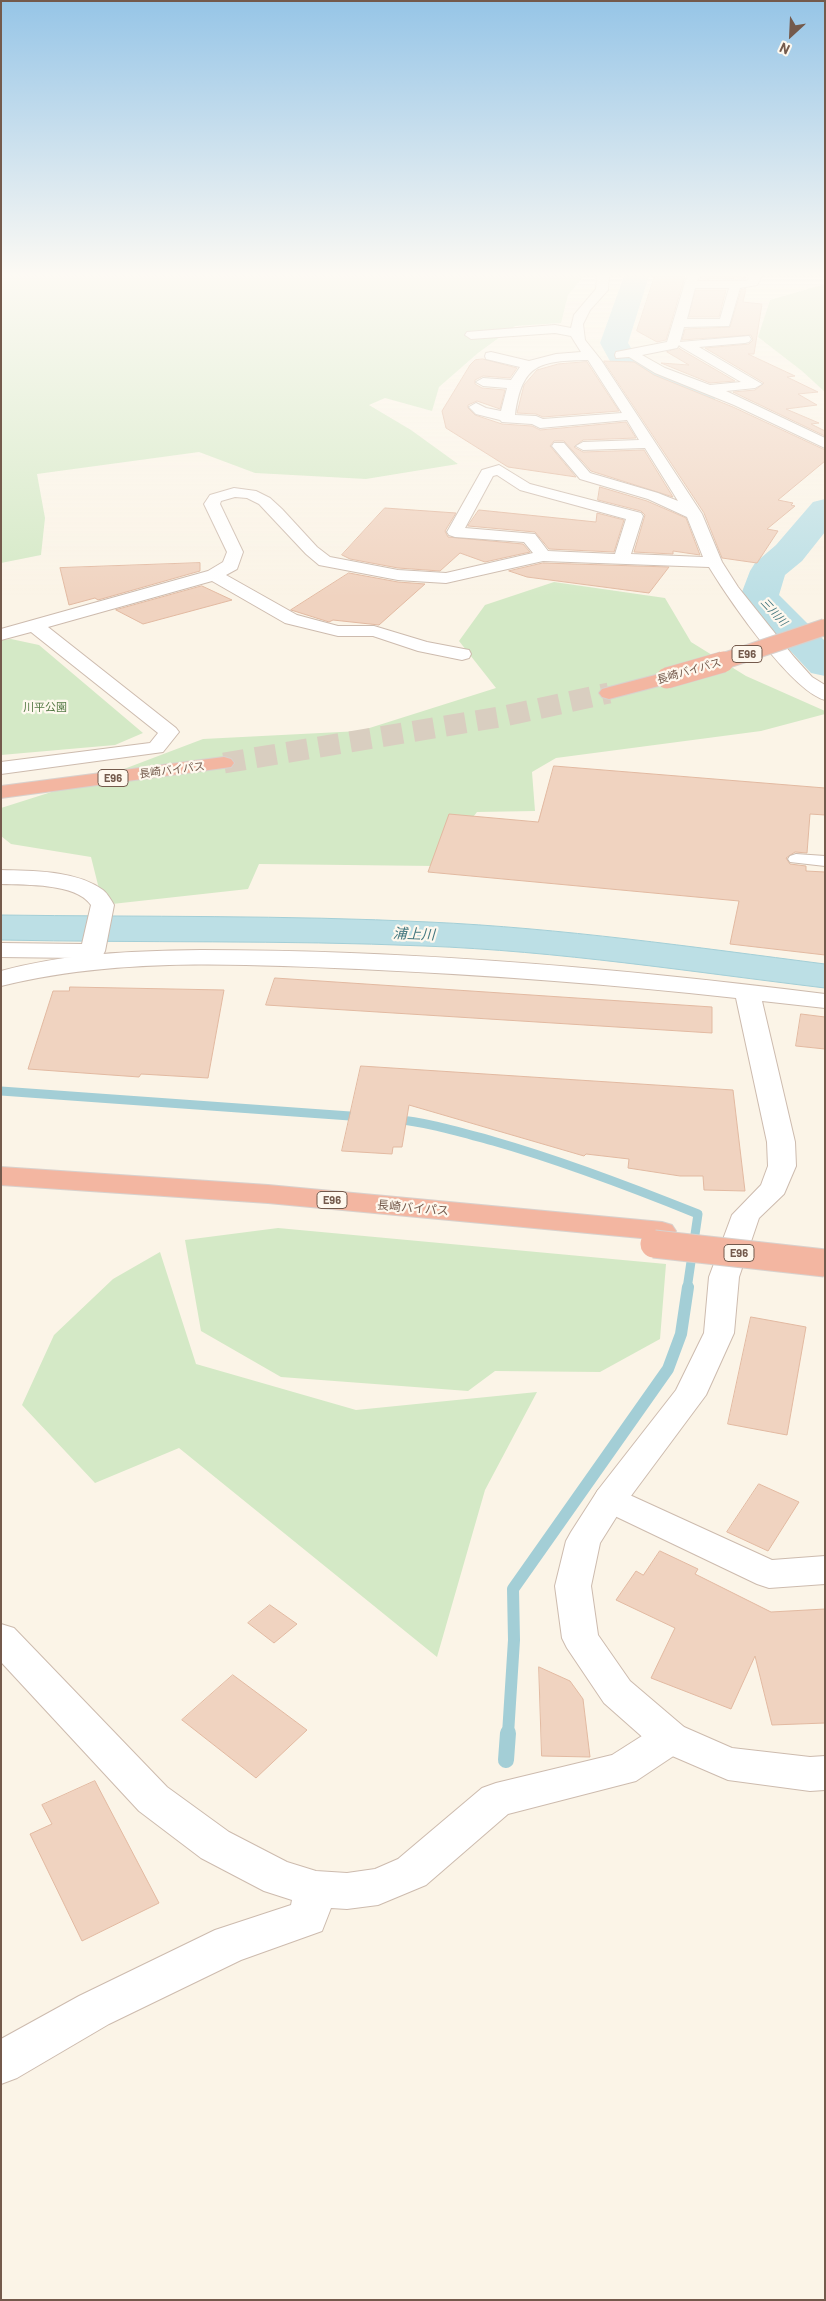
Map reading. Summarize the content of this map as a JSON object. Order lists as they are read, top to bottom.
{
  "streets": {
    "highway": ["E96", "長崎バイパス"]
  },
  "water": ["三川川", "浦上川"],
  "parks": ["川平公園"],
  "north": "bottom left"
}
